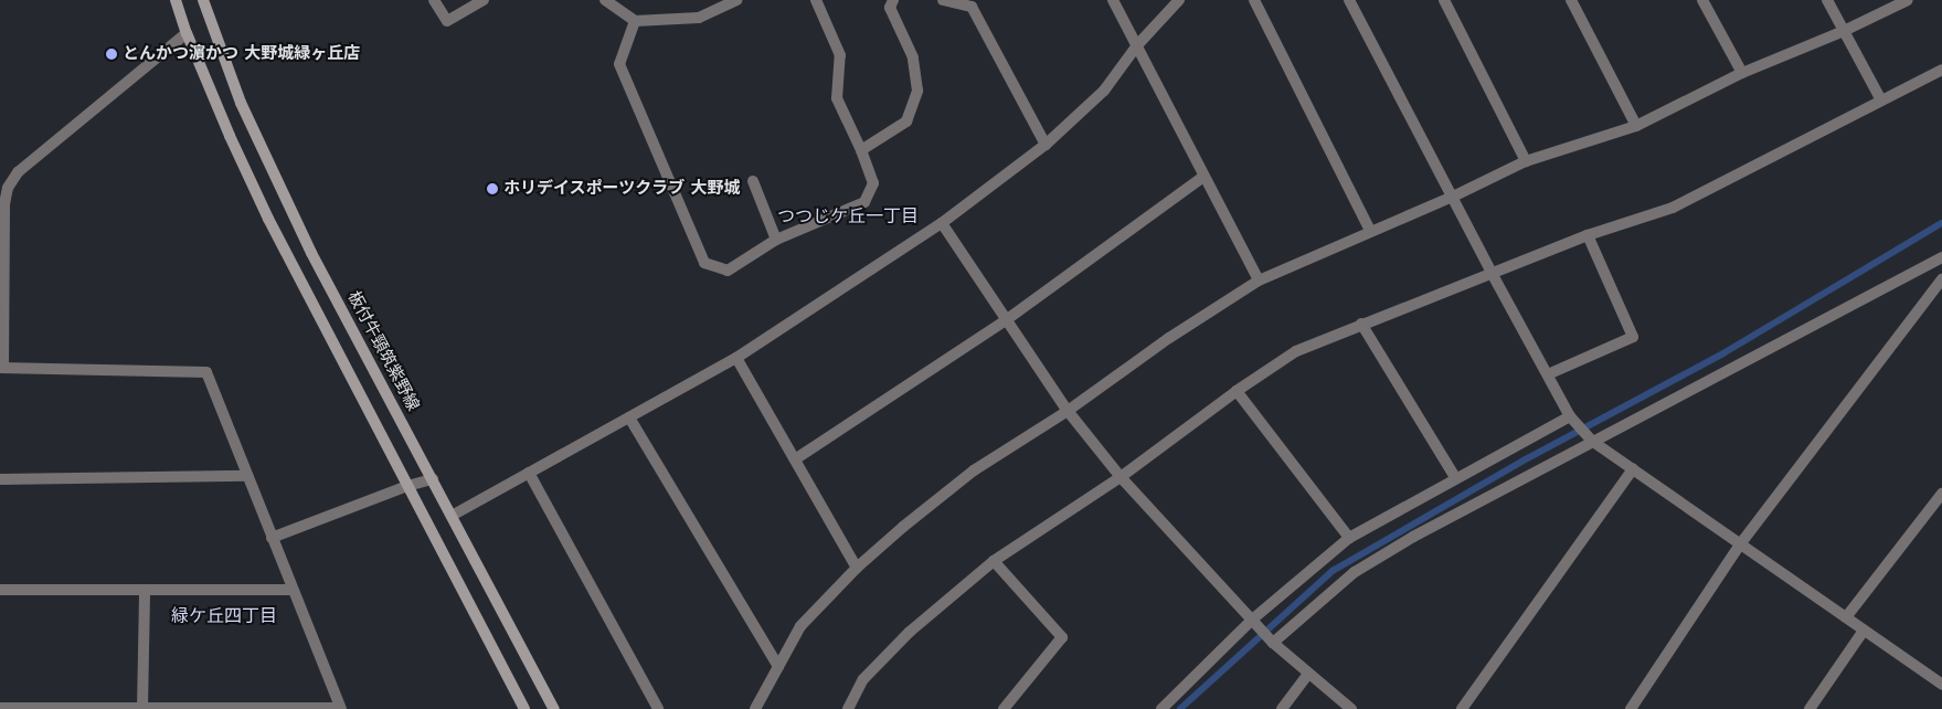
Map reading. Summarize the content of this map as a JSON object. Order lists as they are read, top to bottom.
{
  "streets": {
    "main road": ["板付牛頸筑紫野線"]
  },
  "districts": ["つつじケ丘一丁目", "緑ケ丘四丁目"],
  "places": ["とんかつ濵かつ 大野城緑ヶ丘店", "ホリデイスポーツクラブ 大野城"]
}
